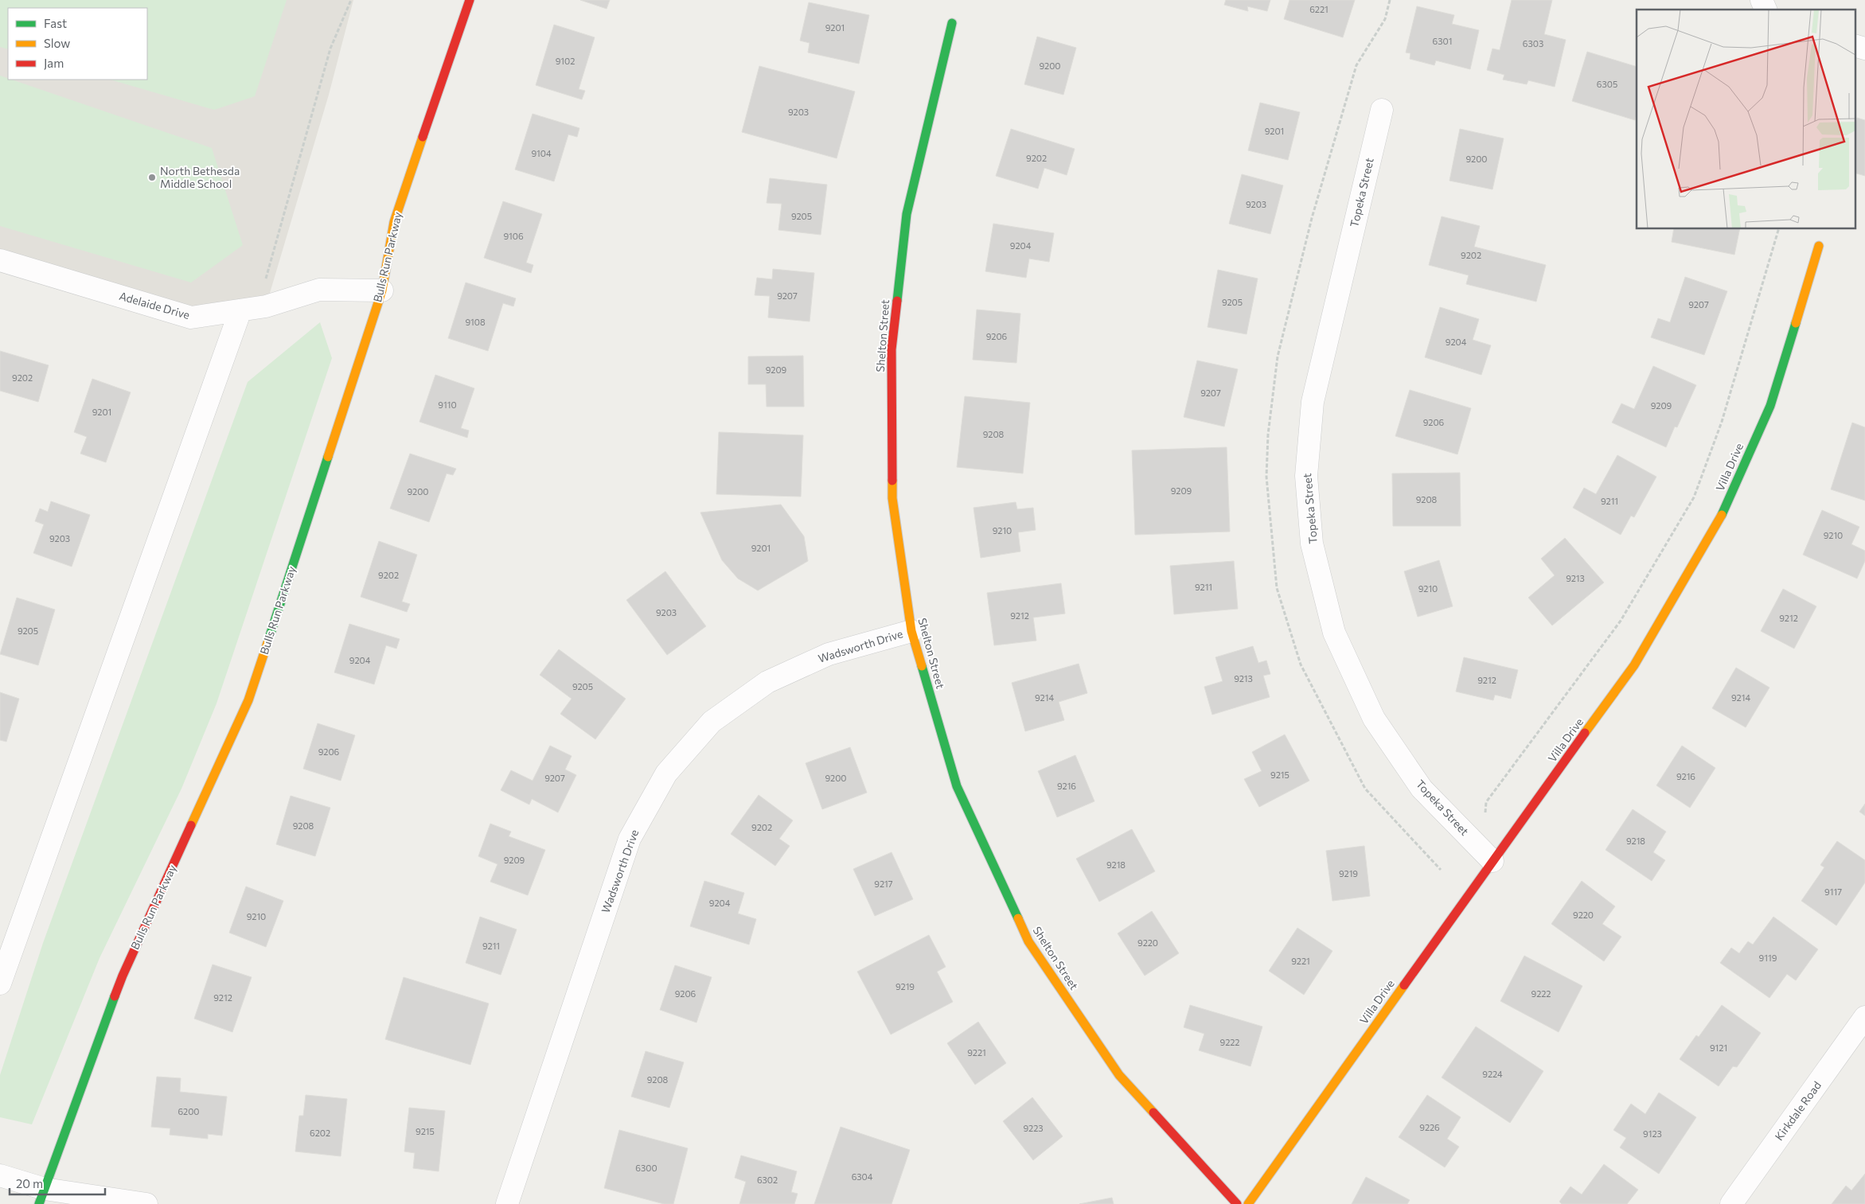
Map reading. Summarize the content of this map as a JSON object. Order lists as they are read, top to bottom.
{
  "streets": {
    "street": [
      "Topeka Street",
      "Bulls Run Parkway",
      "Adelaide Drive",
      "Shelton Street",
      "Villa Drive",
      "Wadsworth Drive",
      "Kirkdale Road"
    ]
  },
  "crossings": [
    ["Topeka Street", "Villa Drive"],
    ["Bulls Run Parkway", "Adelaide Drive"],
    ["Shelton Street", "Wadsworth Drive"]
  ],
  "places": ["North Bethesda Middle School"],
  "house_numbers": [
    "6221",
    "9201",
    "6301",
    "6303",
    "9102",
    "9200",
    "6305",
    "9203",
    "9201",
    "9104",
    "9202",
    "9200",
    "9203",
    "9205",
    "9106",
    "9204",
    "9202",
    "9207",
    "9205",
    "9207",
    "9108",
    "9206",
    "9204",
    "9209",
    "9202",
    "9207",
    "9110",
    "9209",
    "9201",
    "9206",
    "9208",
    "9209",
    "9200",
    "9208",
    "9211",
    "9210",
    "9210",
    "9203",
    "9201",
    "9202",
    "9213",
    "9211",
    "9210",
    "9203",
    "9212",
    "9212",
    "9205",
    "9204",
    "9213",
    "9212",
    "9205",
    "9214",
    "9214",
    "9206",
    "9215",
    "9216",
    "9207",
    "9200",
    "9216",
    "9208",
    "9202",
    "9218",
    "9209",
    "9218",
    "9219",
    "9217",
    "9117",
    "9204",
    "9220",
    "9210",
    "9220",
    "9211",
    "9119",
    "9221",
    "9219",
    "9206",
    "9222",
    "9212",
    "9222",
    "9121",
    "9221",
    "9224",
    "9208",
    "6200",
    "9226",
    "9223",
    "9215",
    "6202",
    "9123",
    "6300",
    "6304",
    "6302"
  ],
  "legend": ["Fast", "Slow", "Jam"],
  "scale_bar": "20 m"
}
